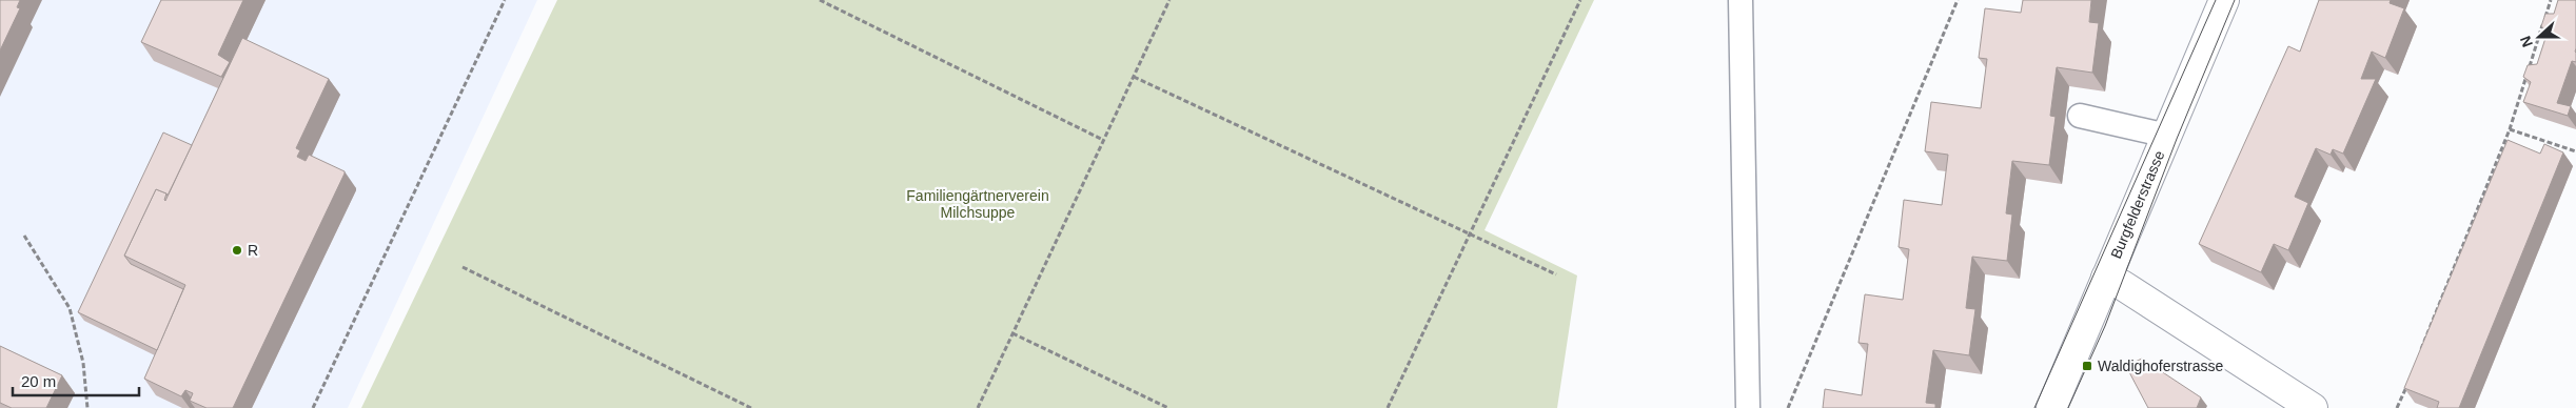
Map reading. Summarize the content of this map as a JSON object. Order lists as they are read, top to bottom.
{
  "streets": {
    "main road": ["Burgfelderstrasse"]
  },
  "parks": ["Familiengärtnerverein Milchsuppe"],
  "places": {
    "other": ["R"],
    "transit": ["Waldighoferstrasse"]
  },
  "scale_bar": "20 m",
  "north": "left"
}
